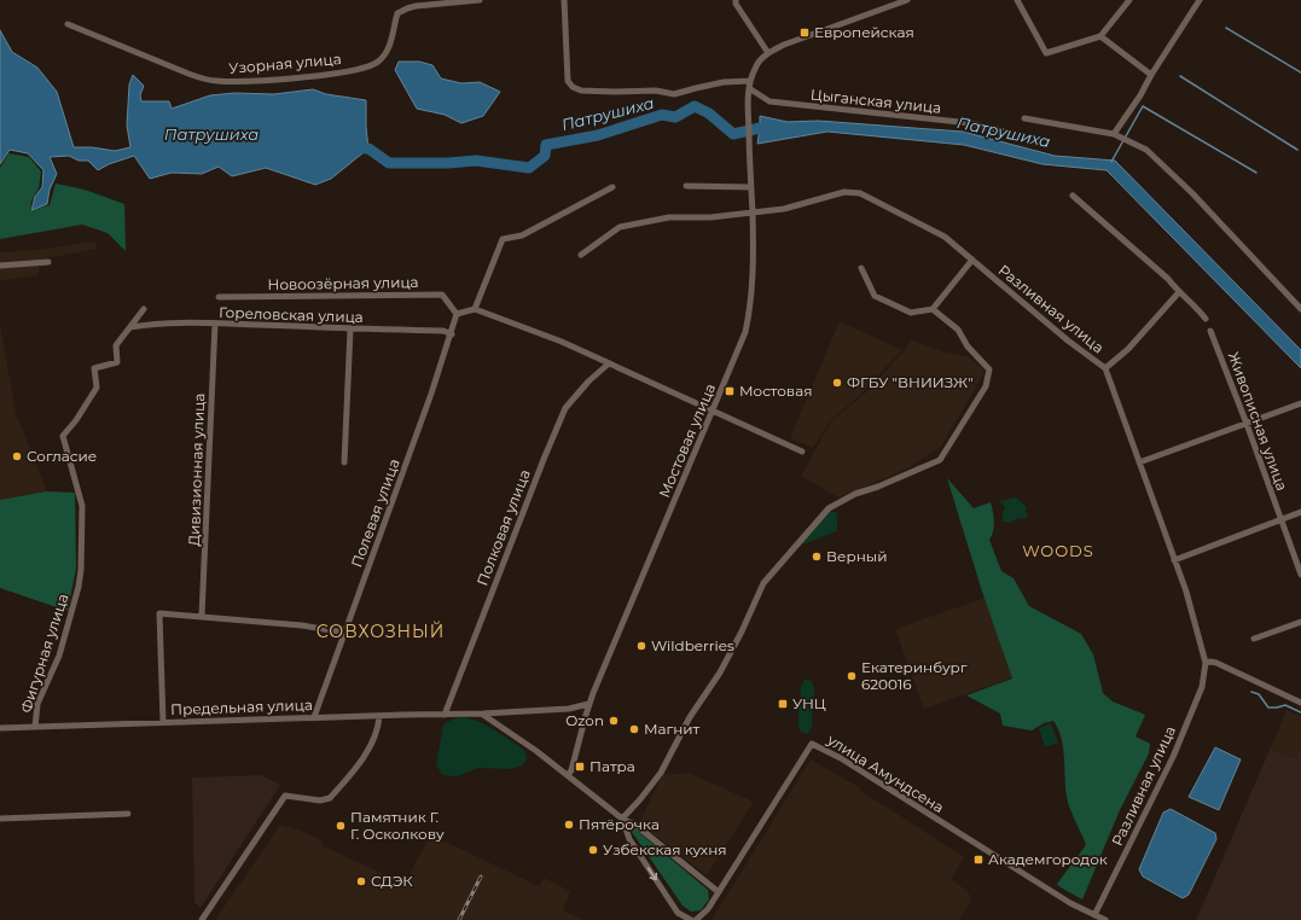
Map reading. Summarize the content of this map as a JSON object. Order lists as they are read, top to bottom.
{
  "streets": {
    "street": [
      "Узорная улица",
      "Цыганская улица",
      "Новоозёрная улица",
      "Разливная улица",
      "Гореловская улица",
      "Живописная улица",
      "Мостовая улица",
      "Дивизионная улица",
      "Полевая улица",
      "Полковая улица",
      "Фигурная улица",
      "Предельная улица",
      "улица Амундсена"
    ]
  },
  "crossings": [
    ["Цыганская улица", "Мостовая улица"],
    ["Новоозёрная улица", "Полевая улица"],
    ["Разливная улица", "Мостовая улица"],
    ["Разливная улица", "улица Амундсена"],
    ["Гореловская улица", "Дивизионная улица"],
    ["Гореловская улица", "Полевая улица"],
    ["Гореловская улица", "Фигурная улица"],
    ["Мостовая улица", "Предельная улица"],
    ["Полевая улица", "Предельная улица"],
    ["Полковая улица", "Предельная улица"],
    ["Фигурная улица", "Предельная улица"]
  ],
  "districts": ["WOODS", "СОВХОЗНЫЙ"],
  "water": ["Патрушиха"],
  "places": {
    "transit": [
      "Европейская",
      "Мостовая",
      "УНЦ",
      "Патра",
      "Академгородок"
    ],
    "other": [
      "ФГБУ \"ВНИИЗЖ\"",
      "Согласие",
      "Верный",
      "Wildberries",
      "Екатеринбург 620016",
      "Ozon",
      "Магнит",
      "Пятёрочка",
      "Памятник Г. Г. Осколкову",
      "Узбекская кухня",
      "СДЭК"
    ]
  }
}
